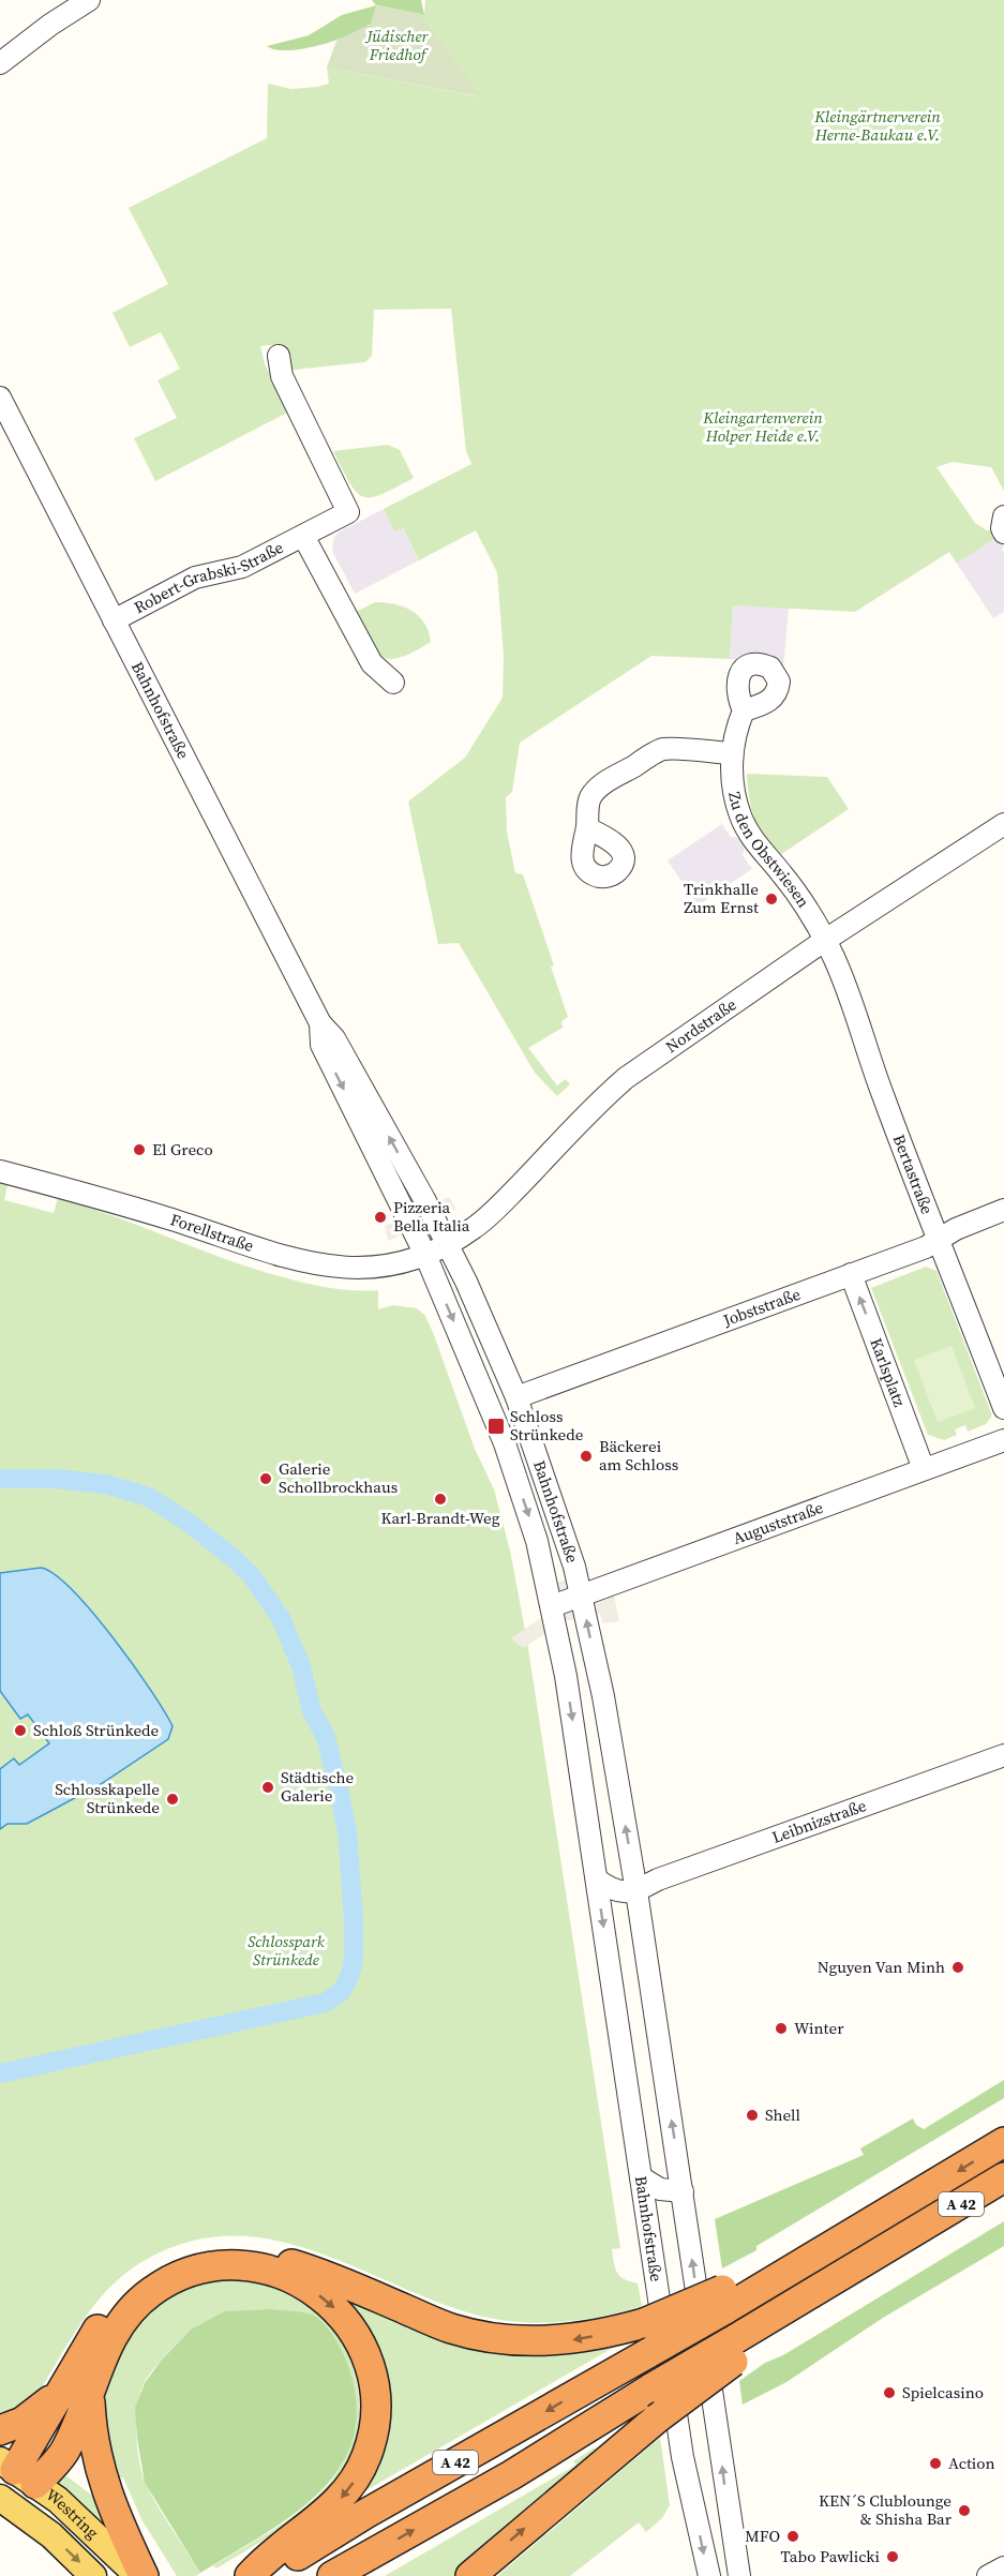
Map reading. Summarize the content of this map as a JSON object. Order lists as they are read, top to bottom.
{
  "streets": {
    "highway": ["A 42"],
    "main road": ["Westring"],
    "street": [
      "Robert-Grabski-Straße",
      "Bahnhofstraße",
      "Zu den Obstwiesen",
      "Nordstraße",
      "Bertastraße",
      "Forellstraße",
      "Jobststraße",
      "Karlsplatz",
      "Auguststraße",
      "Leibnizstraße"
    ]
  },
  "crossings": [
    ["Robert-Grabski-Straße", "Bahnhofstraße"],
    ["Bahnhofstraße", "Nordstraße"],
    ["Bahnhofstraße", "Forellstraße"],
    ["Bahnhofstraße", "Jobststraße"],
    ["Bahnhofstraße", "Auguststraße"],
    ["Bahnhofstraße", "Leibnizstraße"],
    ["Zu den Obstwiesen", "Nordstraße"],
    ["Zu den Obstwiesen", "Bertastraße"],
    ["Nordstraße", "Bertastraße"],
    ["Nordstraße", "Forellstraße"],
    ["Bertastraße", "Jobststraße"],
    ["Jobststraße", "Karlsplatz"],
    ["Karlsplatz", "Auguststraße"]
  ],
  "one_way": ["Karlsplatz"],
  "parks": [
    "Jüdischer Friedhof",
    "Kleingärtnerverein Herne-Baukau e.V.",
    "Kleingartenverein Holper Heide e.V.",
    "Schlosspark Strünkede"
  ],
  "places": {
    "other": [
      "Trinkhalle Zum Ernst",
      "El Greco",
      "Pizzeria Bella Italia",
      "Bäckerei am Schloss",
      "Galerie Schollbrockhaus",
      "Karl-Brandt-Weg",
      "Schloß Strünkede",
      "Städtische Galerie",
      "Schlosskapelle Strünkede",
      "Nguyen Van Minh",
      "Winter",
      "Shell",
      "Spielcasino",
      "Action",
      "KEN´S Clublounge & Shisha Bar",
      "MFO",
      "Tabo Pawlicki"
    ],
    "transit": ["Schloss Strünkede"]
  }
}
